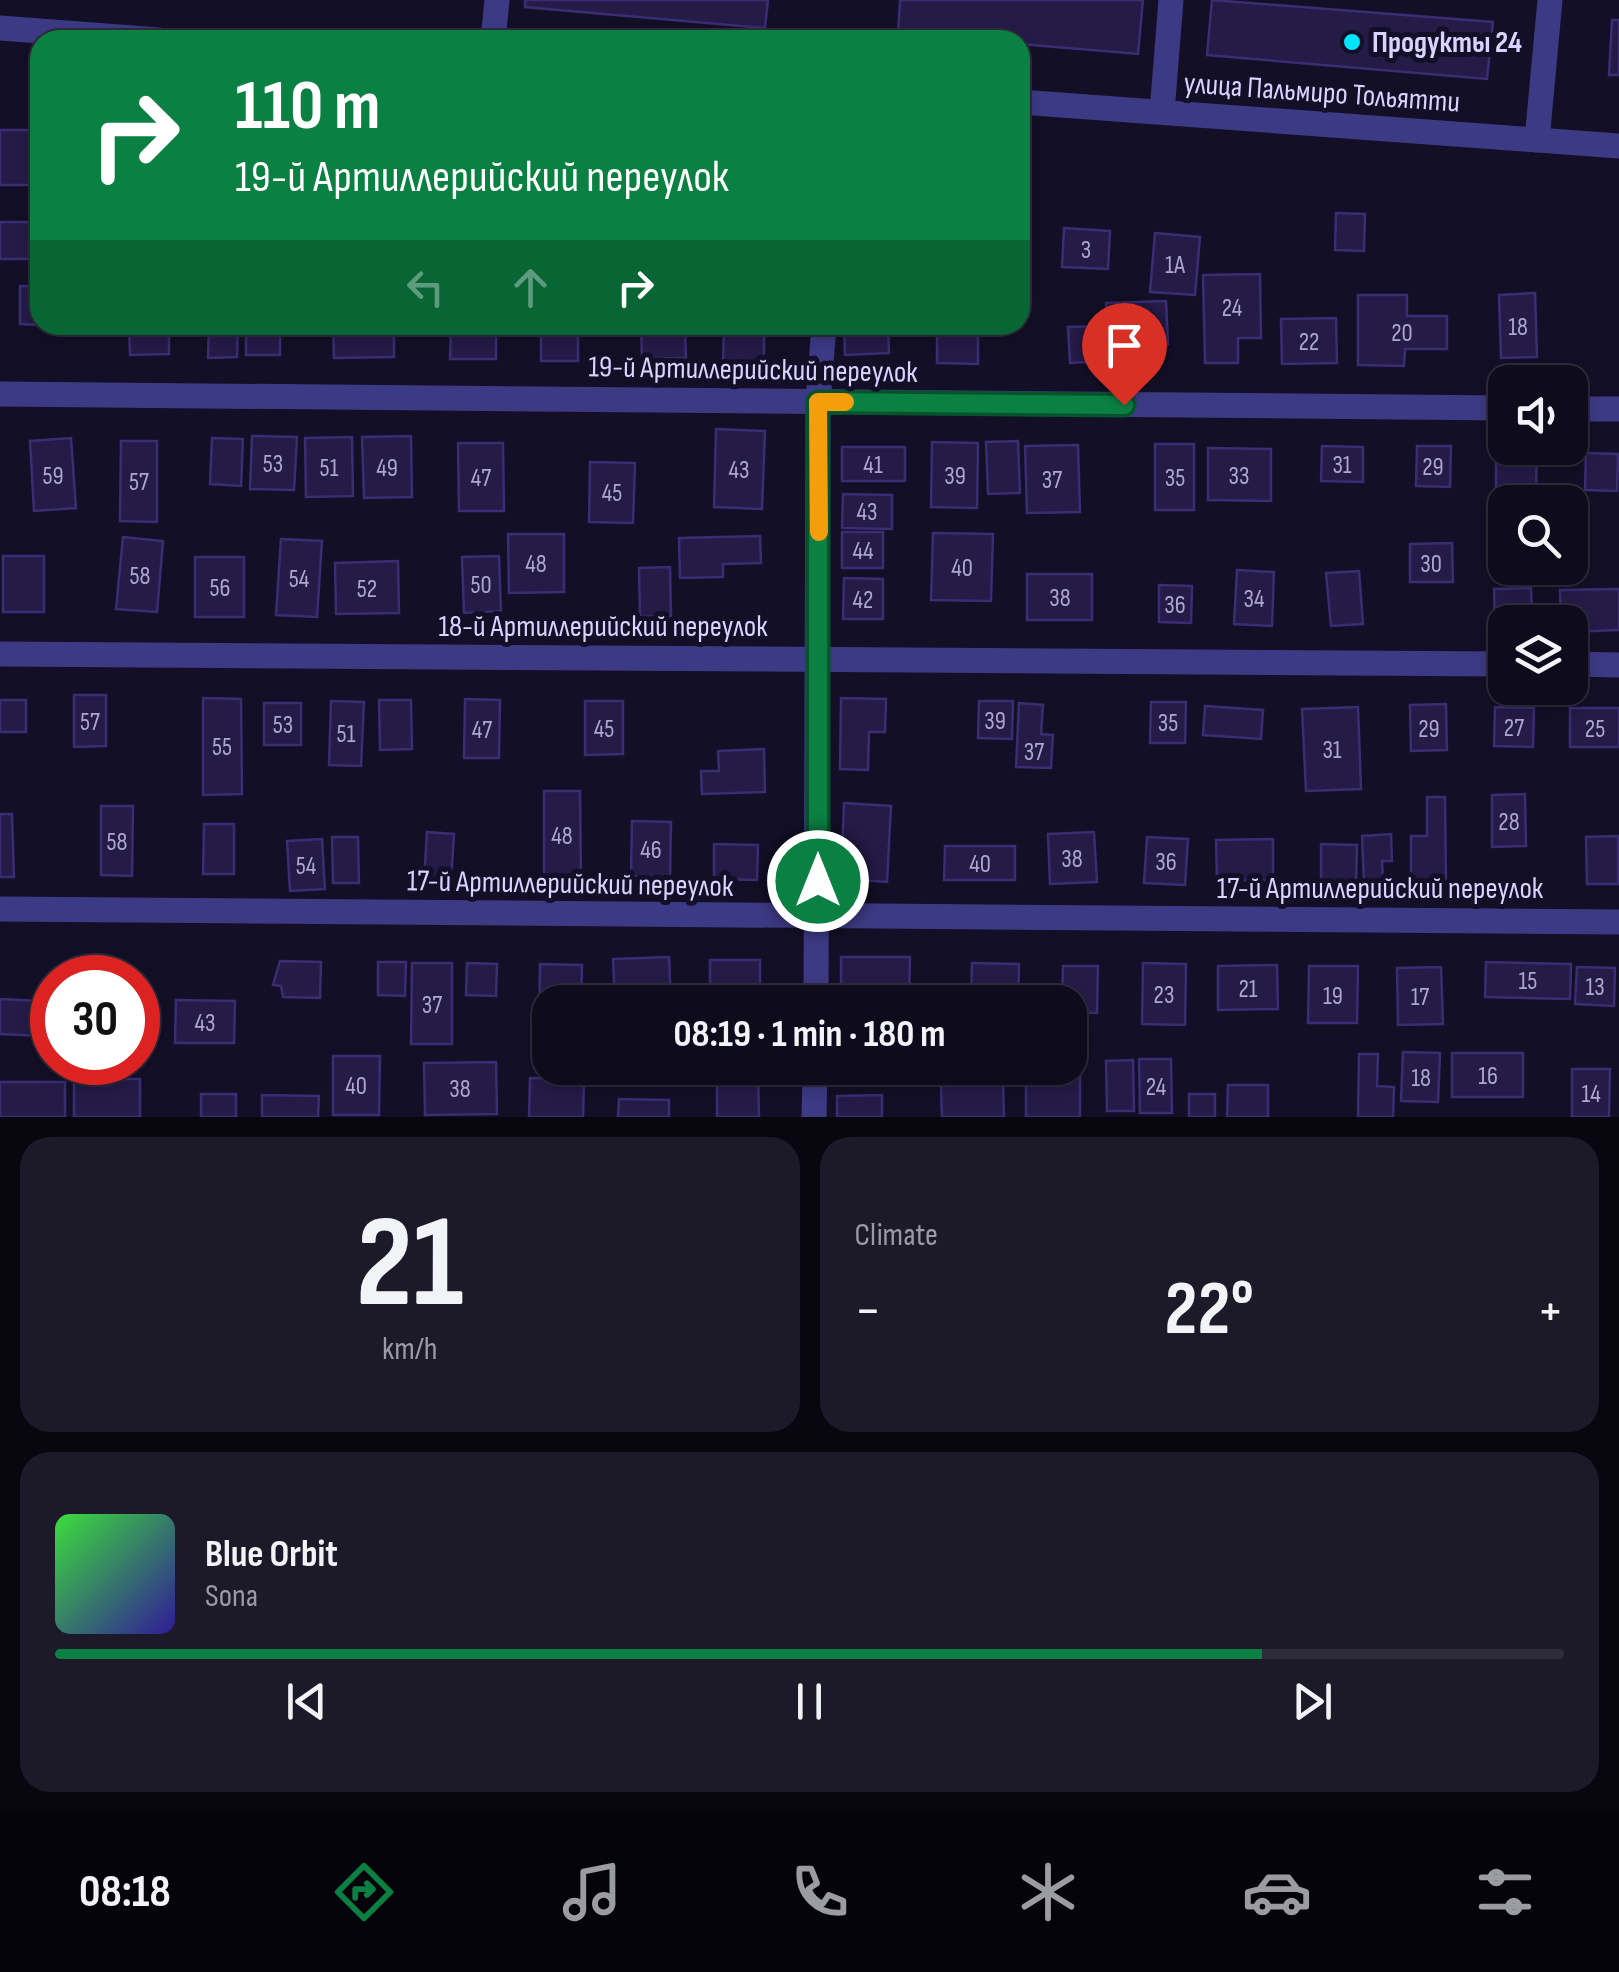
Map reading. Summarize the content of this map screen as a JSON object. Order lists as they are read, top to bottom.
{
  "streets": {
    "street": [
      "улица Пальмиро Тольятти",
      "19-й Артиллерийский переулок",
      "18-й Артиллерийский переулок",
      "17-й Артиллерийский переулок"
    ]
  },
  "places": ["Продукты 24"],
  "house_numbers": [
    "3",
    "1А",
    "24",
    "18",
    "20",
    "22",
    "53",
    "41",
    "31",
    "29",
    "51",
    "49",
    "43",
    "59",
    "39",
    "33",
    "47",
    "35",
    "37",
    "57",
    "45",
    "43",
    "44",
    "48",
    "30",
    "40",
    "58",
    "54",
    "50",
    "56",
    "52",
    "38",
    "34",
    "42",
    "36",
    "39",
    "57",
    "35",
    "53",
    "27",
    "45",
    "29",
    "25",
    "47",
    "51",
    "55",
    "31",
    "37",
    "28",
    "48",
    "58",
    "46",
    "38",
    "36",
    "40",
    "54",
    "15",
    "13",
    "21",
    "23",
    "19",
    "17",
    "37",
    "43",
    "16",
    "18",
    "40",
    "24",
    "38",
    "14"
  ],
  "page": {
    "turn": ["110 m", "19-й Артиллерийский переулок"],
    "limit": "30",
    "trip": "08:19 · 1 min · 180 m",
    "tile": [
      ["21", "km/h"],
      "Climate"
    ],
    "heat": ["−", "22°", "+"],
    "song": ["Blue Orbit", "Sona"],
    "tabs": "08:18"
  }
}
